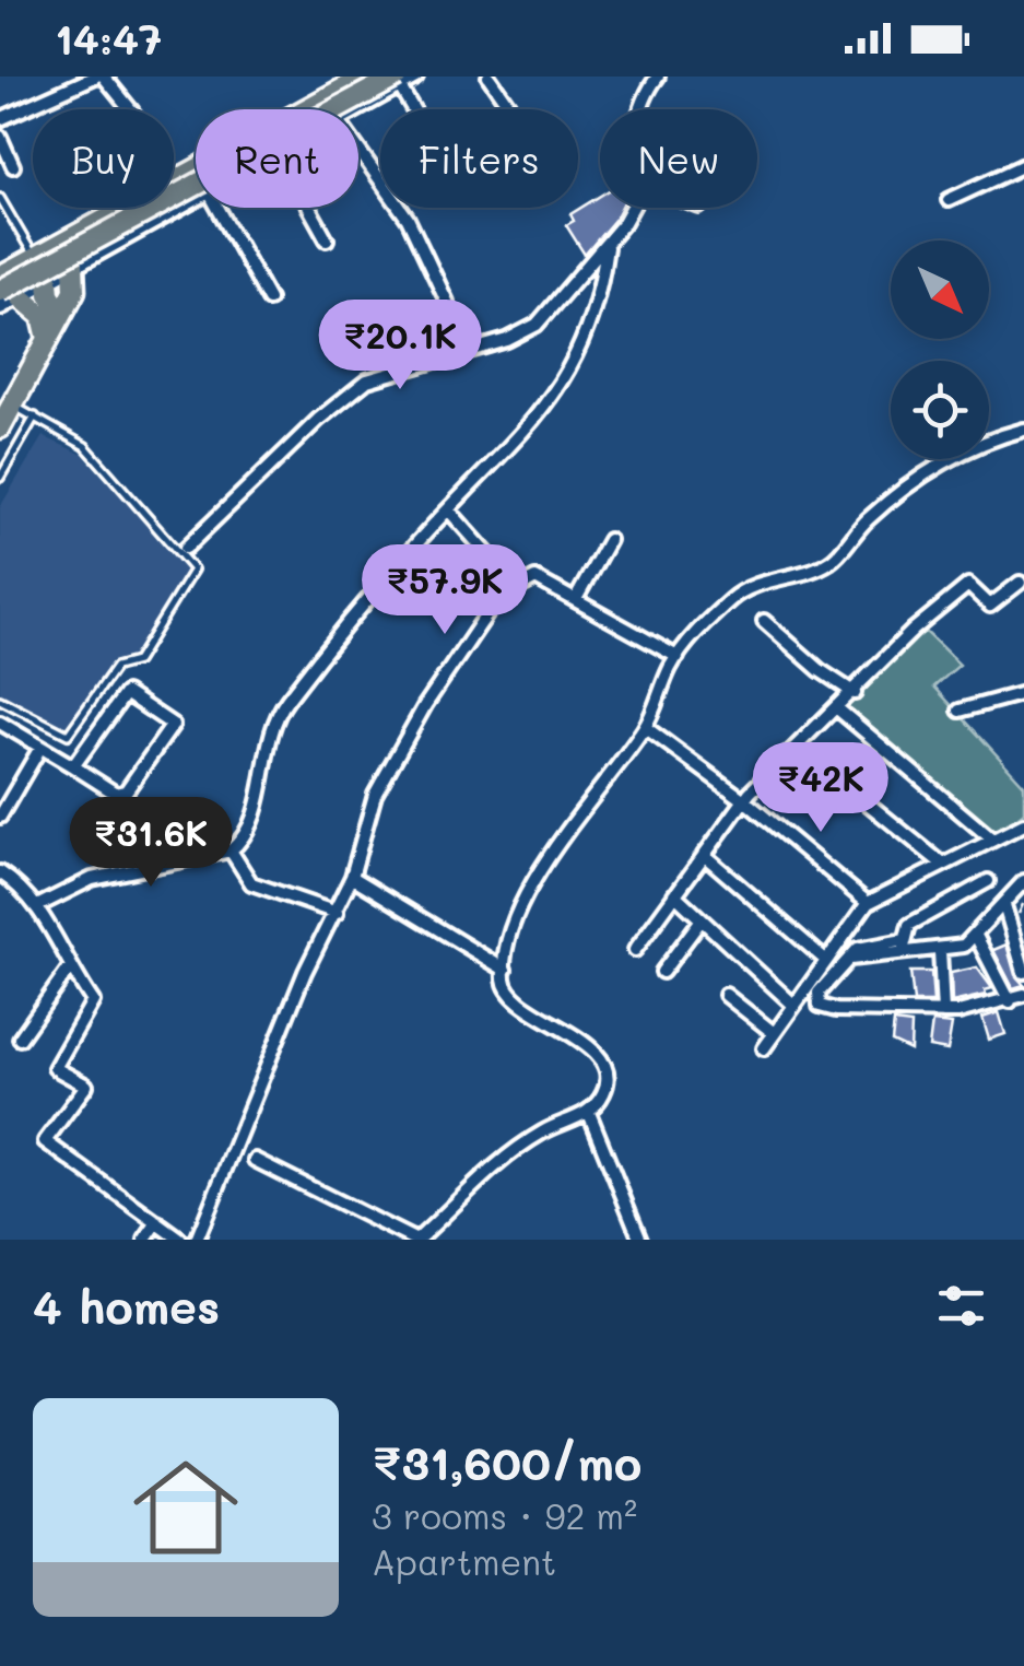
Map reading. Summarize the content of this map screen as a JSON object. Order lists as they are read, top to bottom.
{
  "north": "bottom right",
  "page": {
    "status": "14:47",
    "chip": [
      "Buy",
      "Rent",
      "Filters",
      "New"
    ],
    "price": [
      "₹20.1K",
      "₹57.9K",
      "₹42K",
      "₹31.6K"
    ],
    "heading": "4 homes",
    "list": [
      {
        "name": "₹31,600/mo",
        "note": "3 rooms · 92 m² · Apartment"
      }
    ]
  }
}
